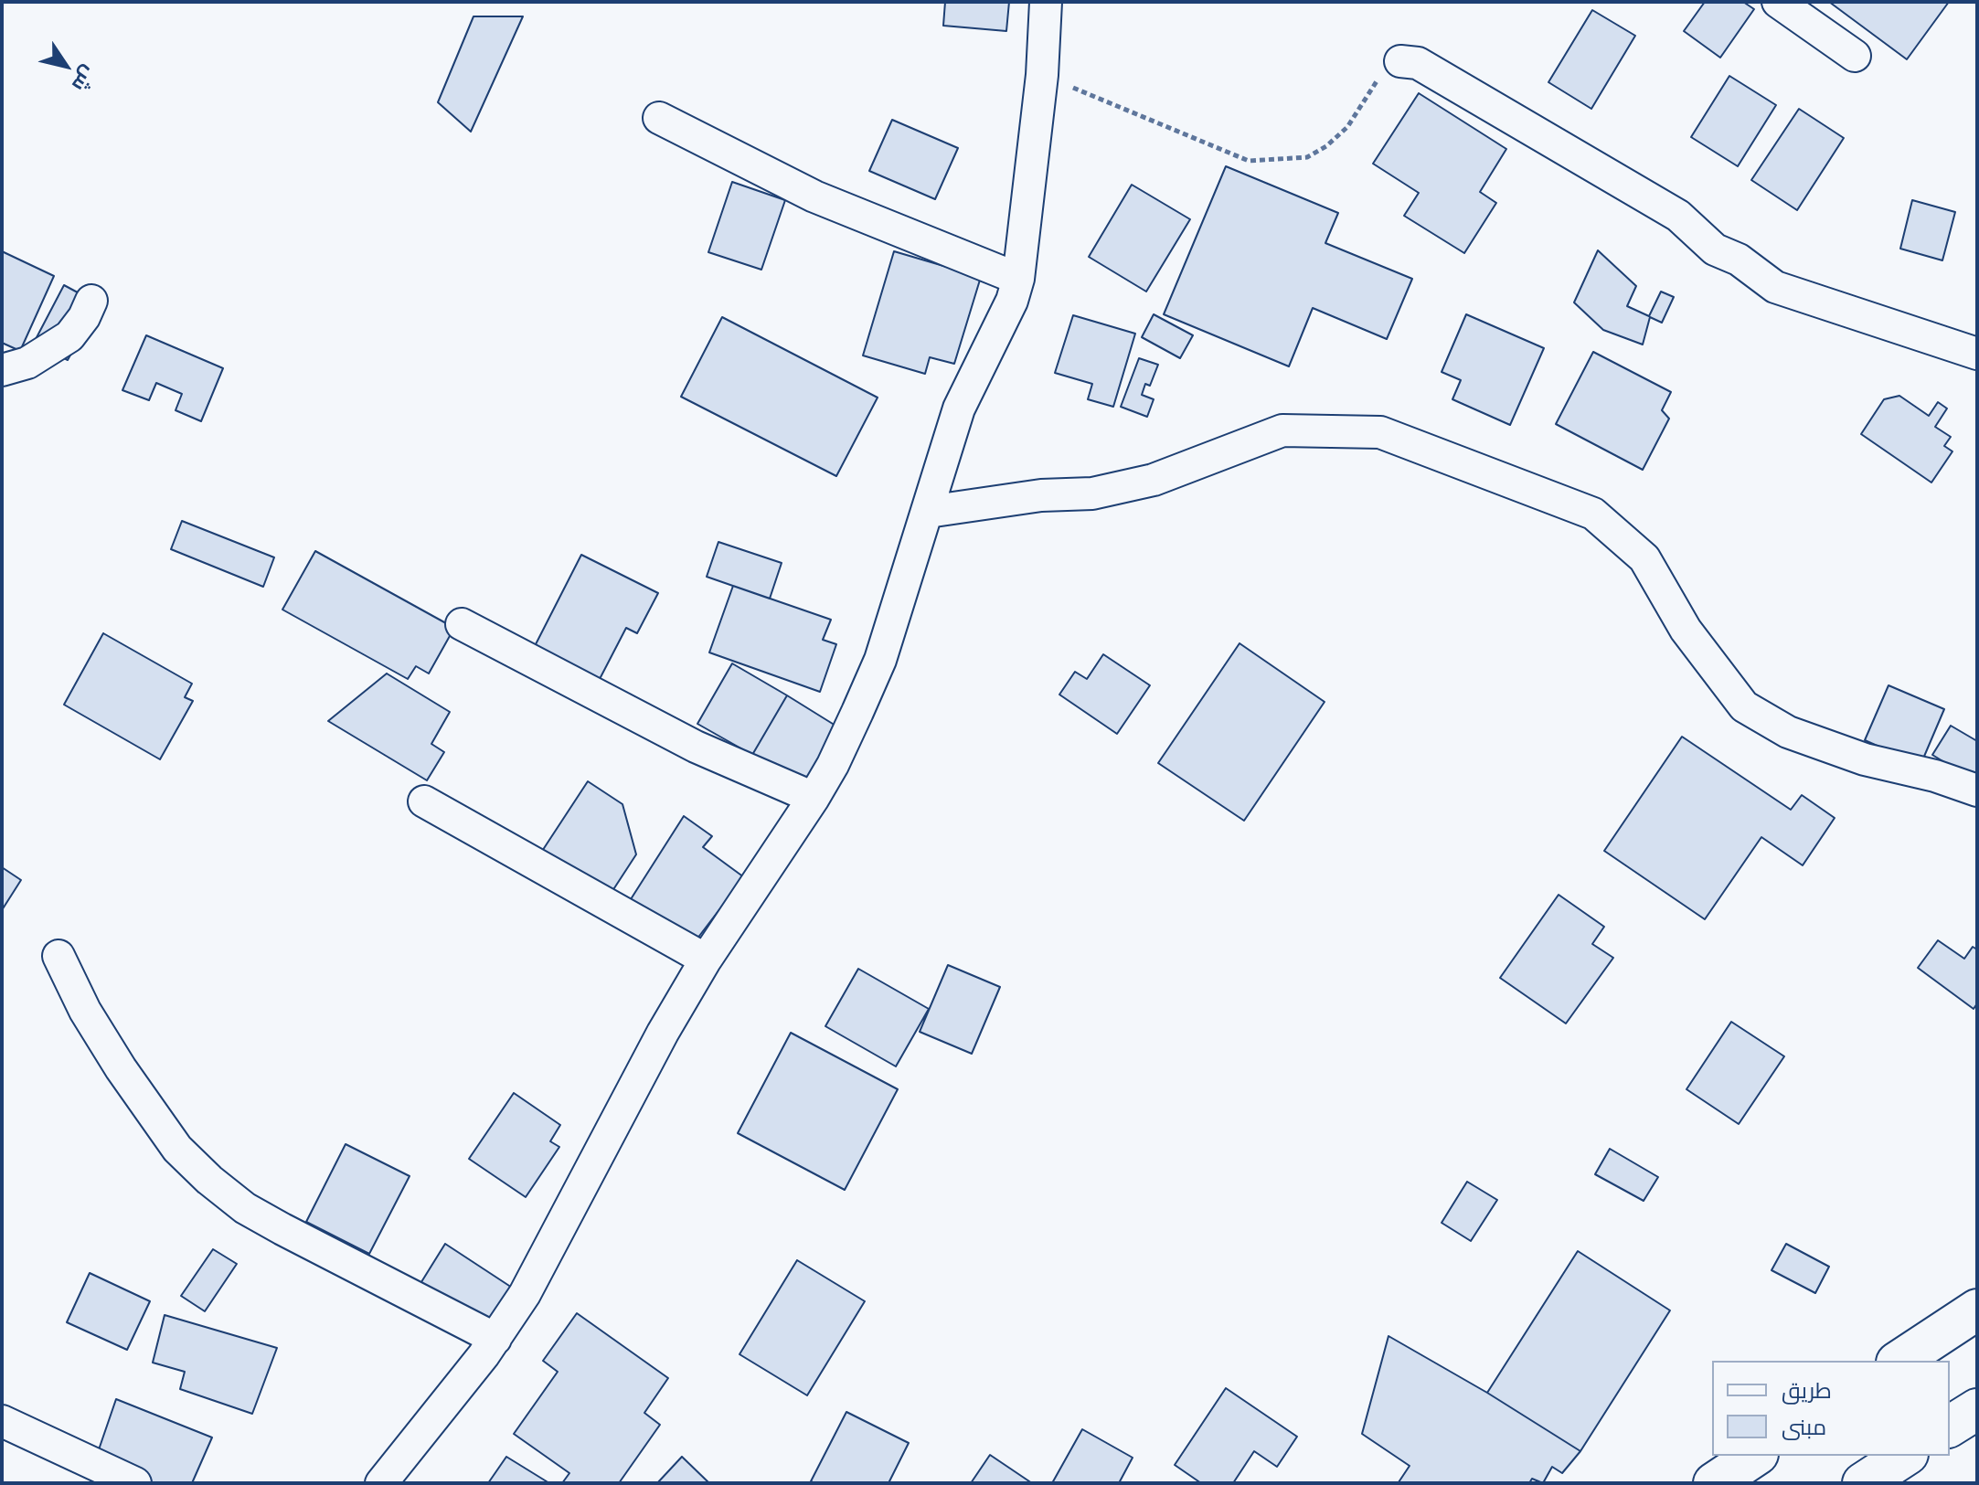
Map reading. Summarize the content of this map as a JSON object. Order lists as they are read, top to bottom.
{
  "legend": ["طريق", "مبنى"],
  "north": "bottom right"
}
